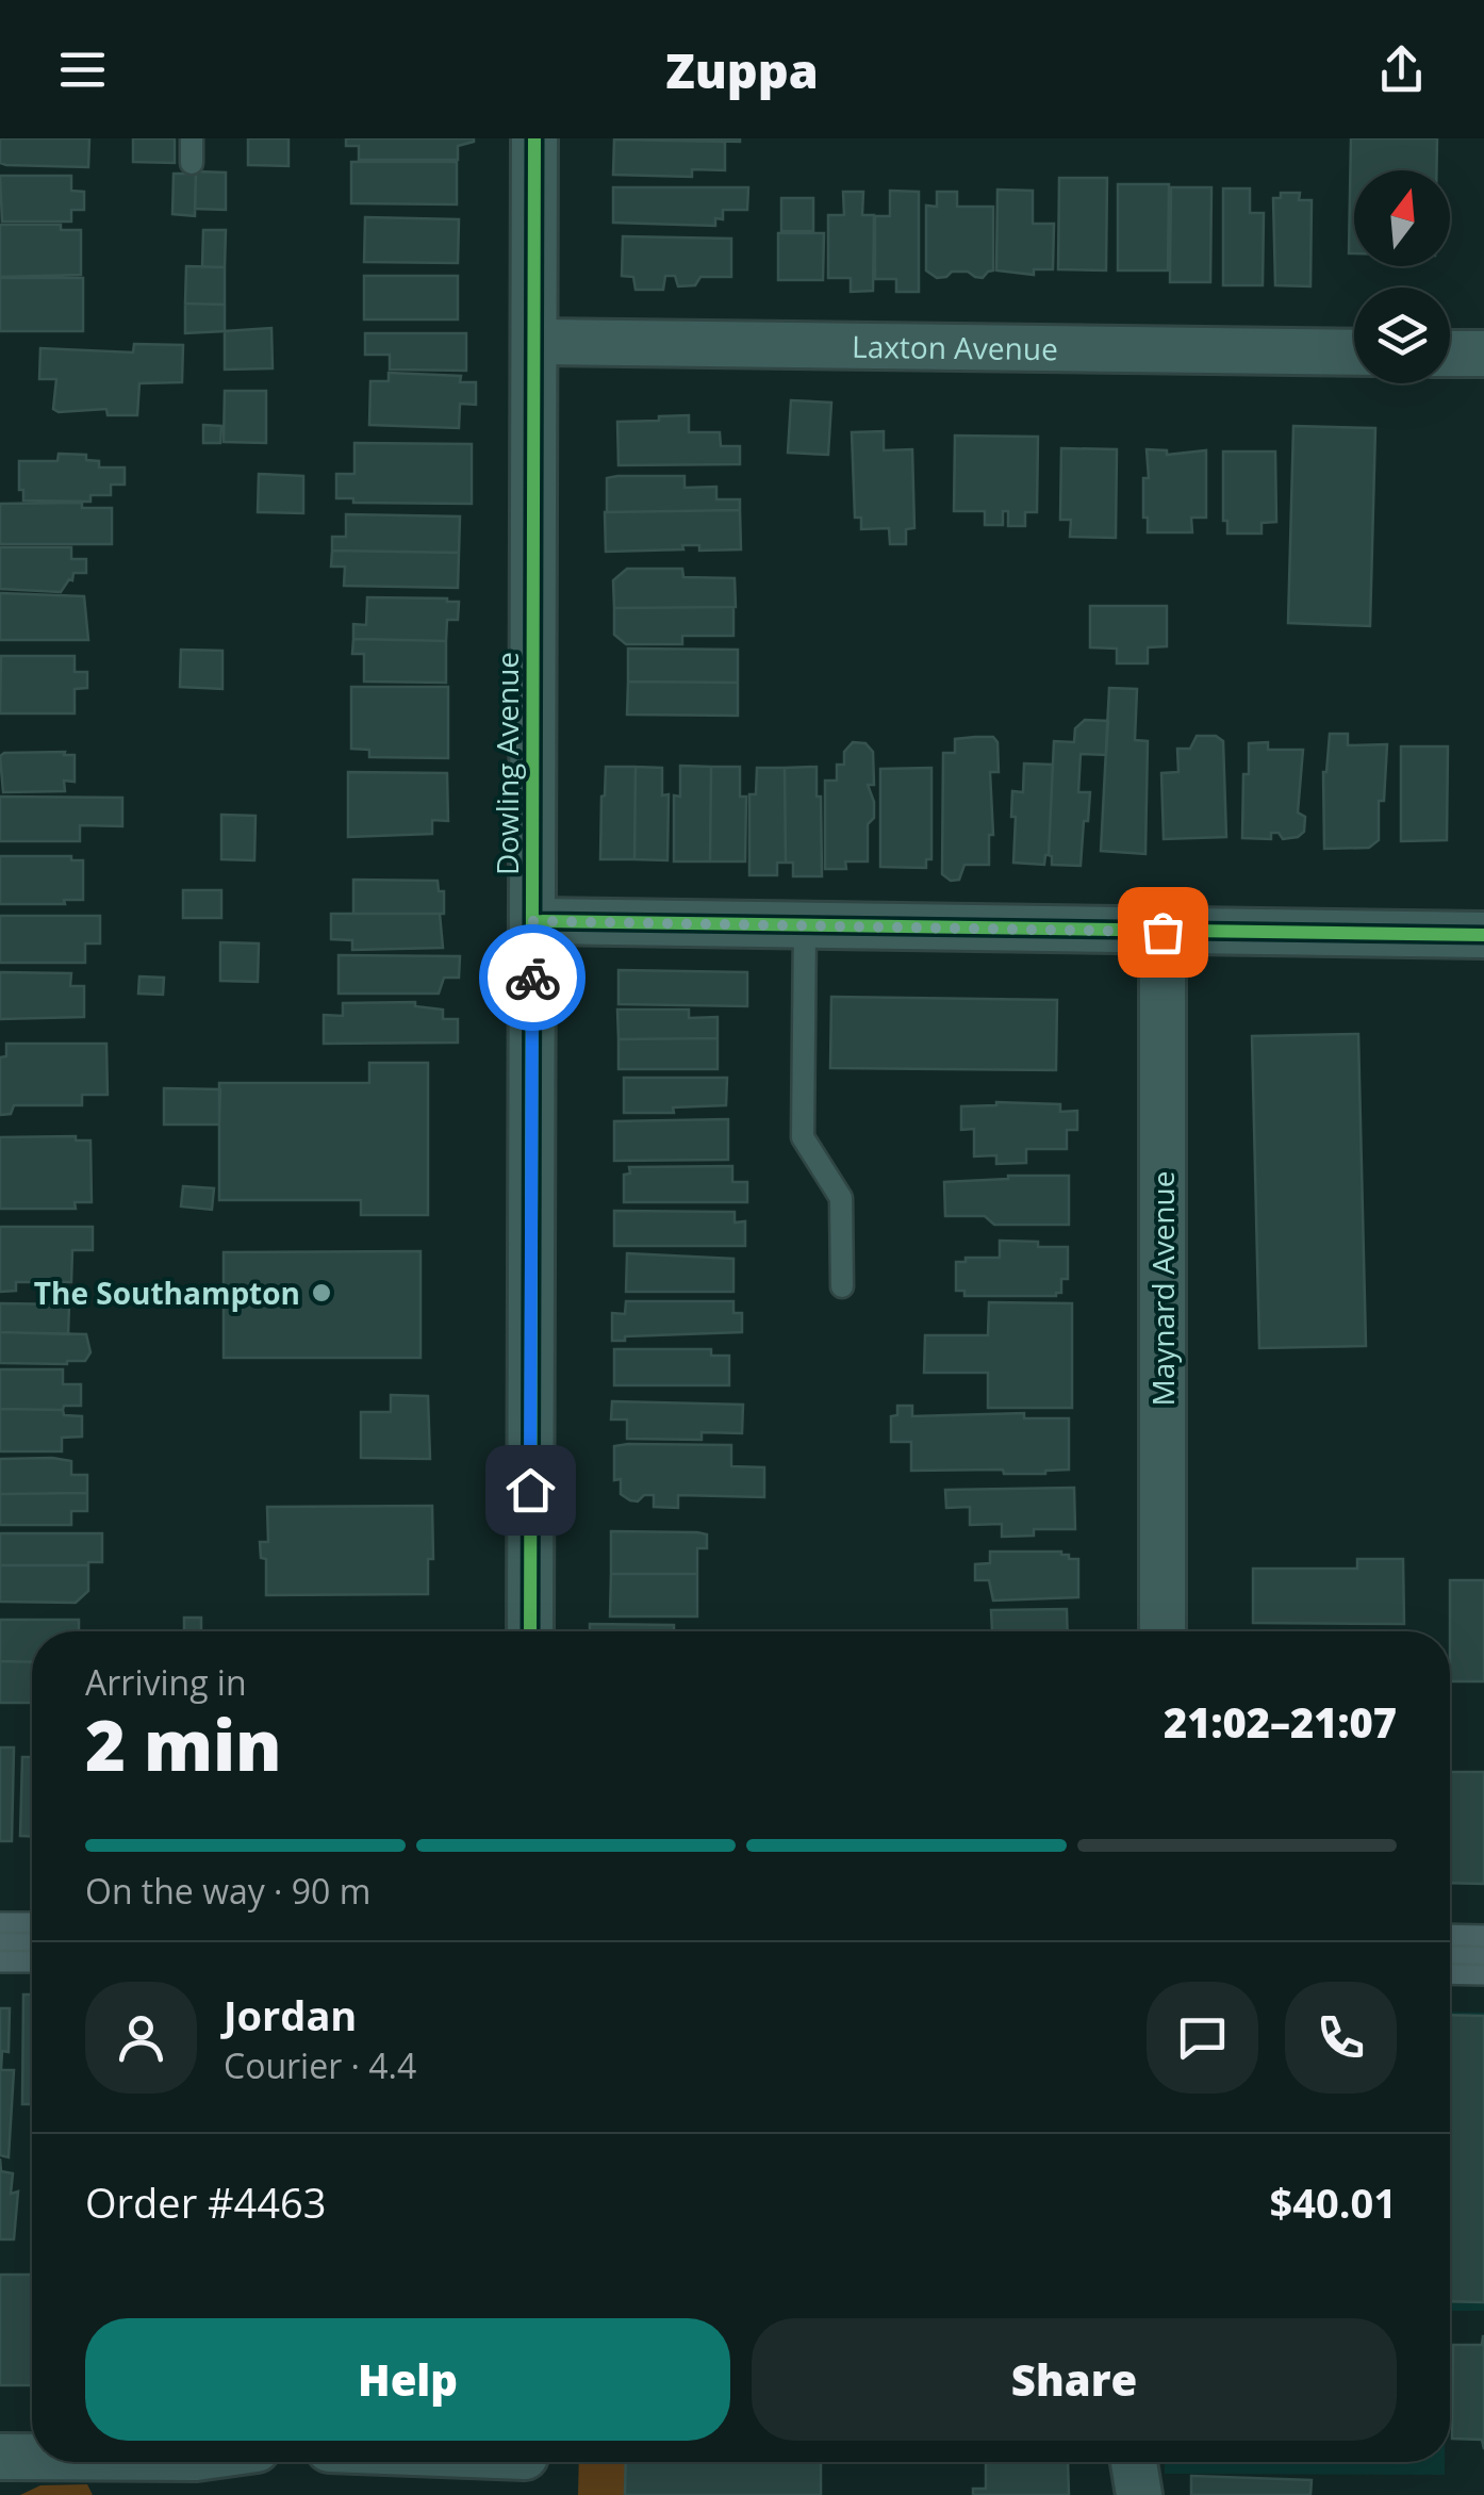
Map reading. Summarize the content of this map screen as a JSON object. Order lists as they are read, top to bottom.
{
  "streets": {
    "street": ["Laxton Avenue", "Dowling Avenue", "Maynard Avenue"]
  },
  "crossings": [
    ["Laxton Avenue", "Dowling Avenue"]
  ],
  "places": ["The Southampton"],
  "north": "top",
  "page": {
    "header": "Zuppa",
    "heading": ["2 min", "Arriving in", "21:02–21:07"],
    "panel": [
      "Jordan",
      "Courier · 4.4",
      "Order #4463",
      "$40.01"
    ],
    "bar": "On the way · 90 m",
    "buttons": ["Help", "Share"]
  }
}
